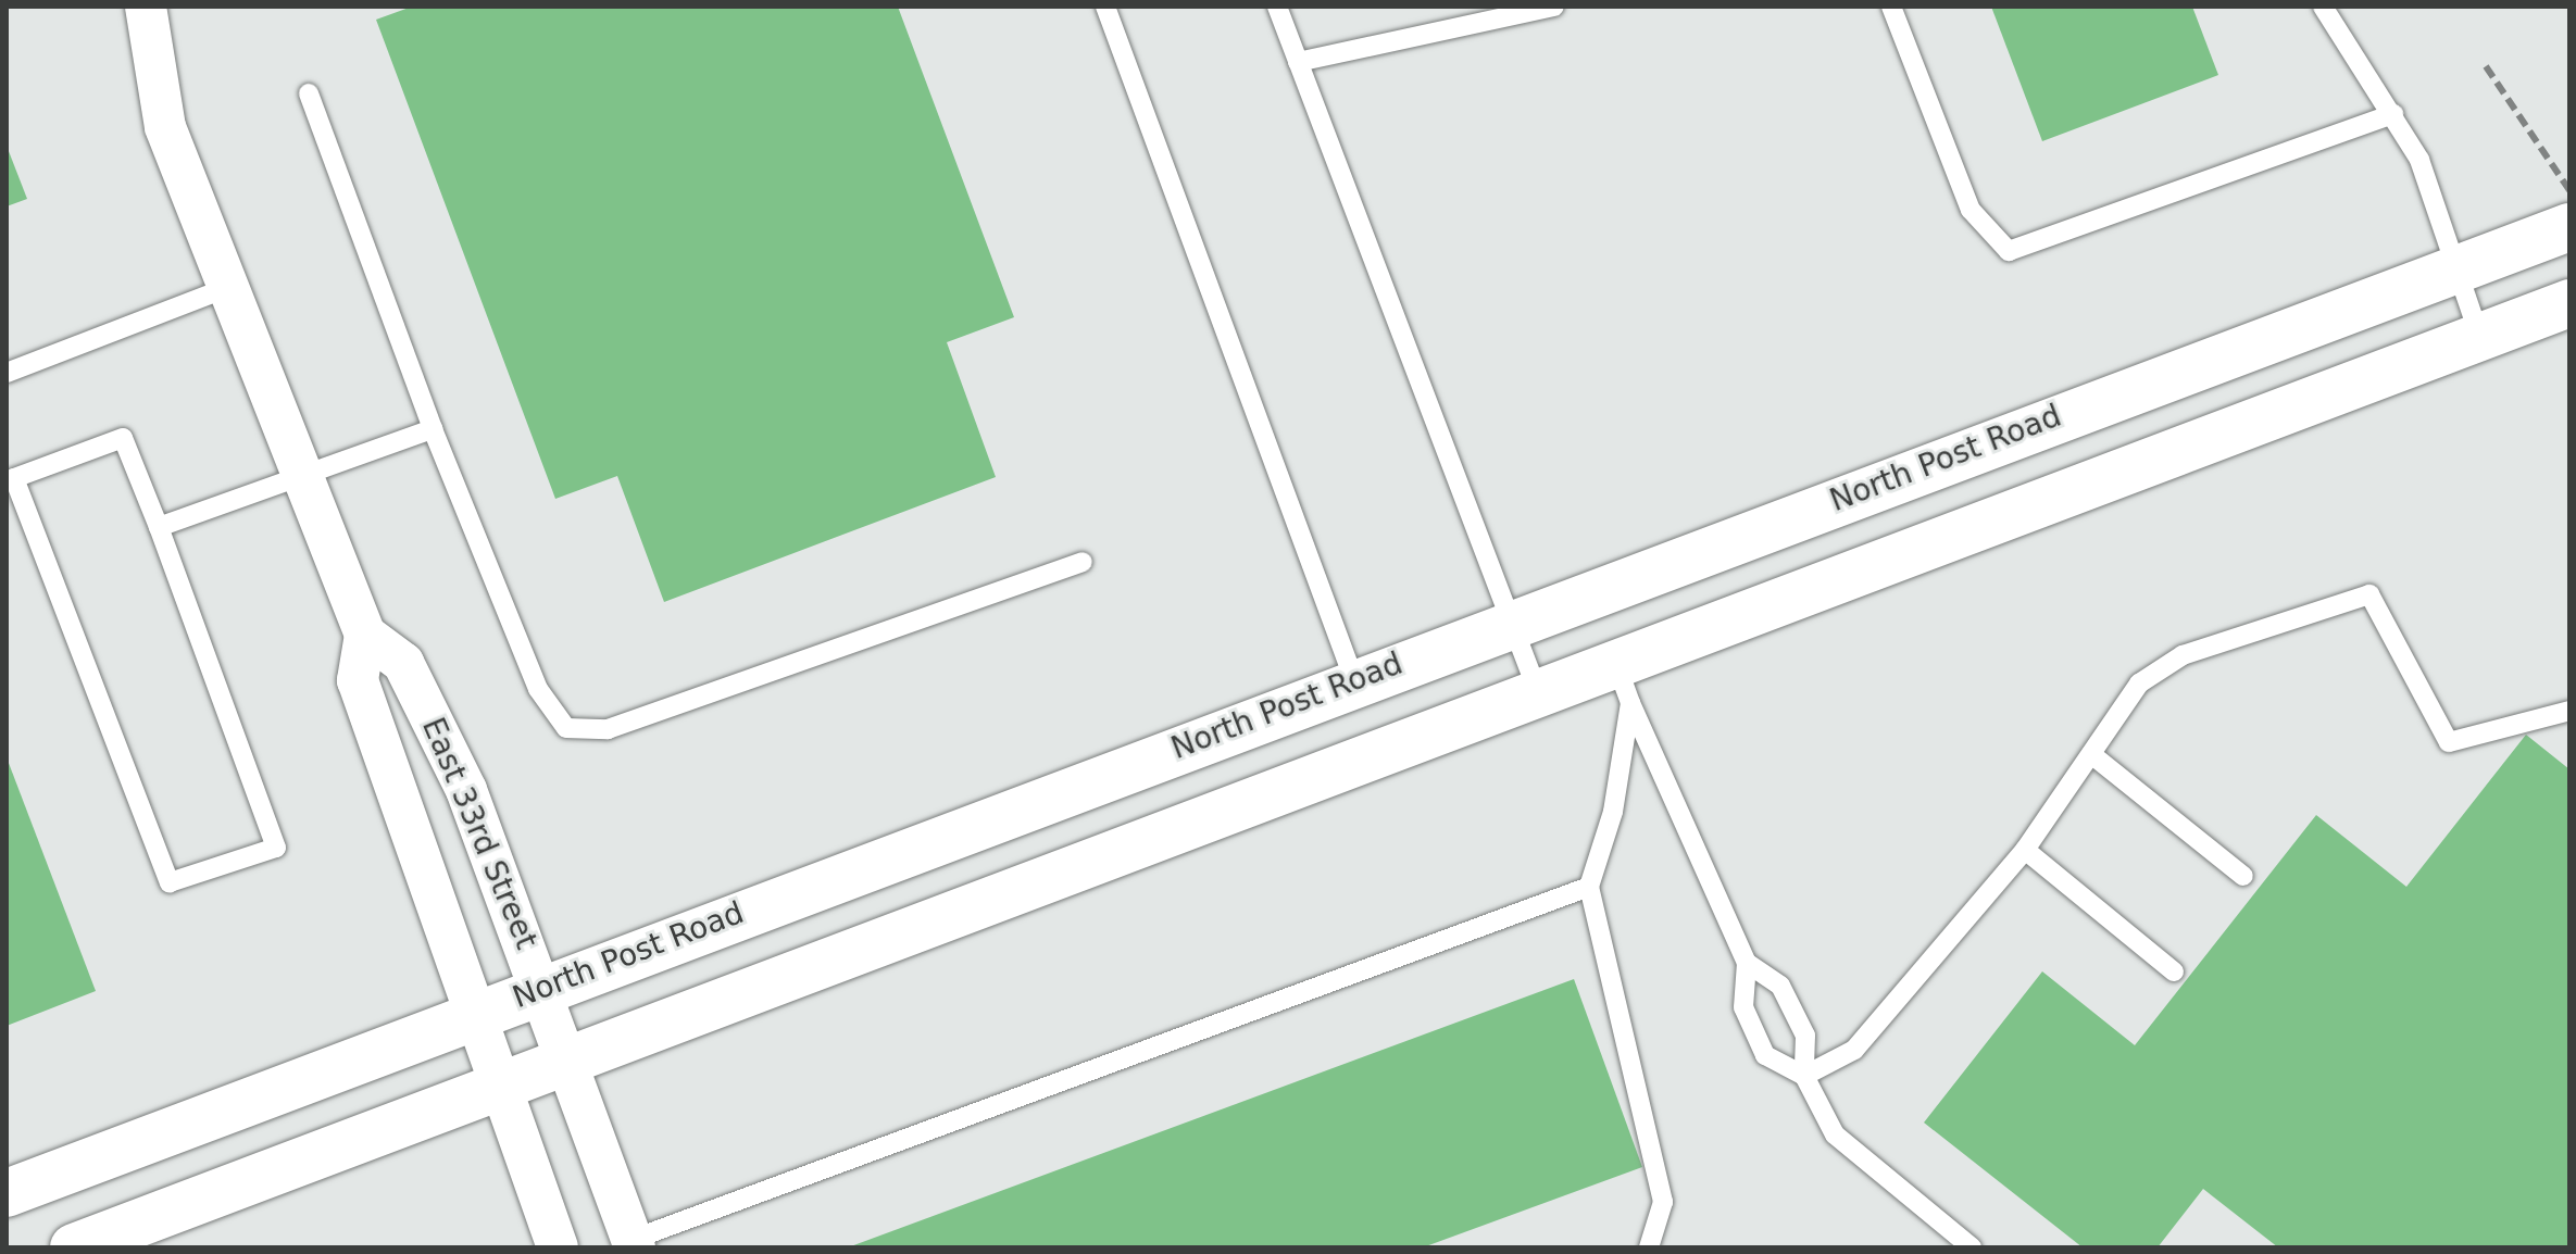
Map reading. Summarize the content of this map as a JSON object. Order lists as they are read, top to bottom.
{
  "streets": {
    "main road": ["North Post Road"],
    "street": ["East 33rd Street"]
  },
  "crossings": [
    ["North Post Road", "East 33rd Street"]
  ]
}
